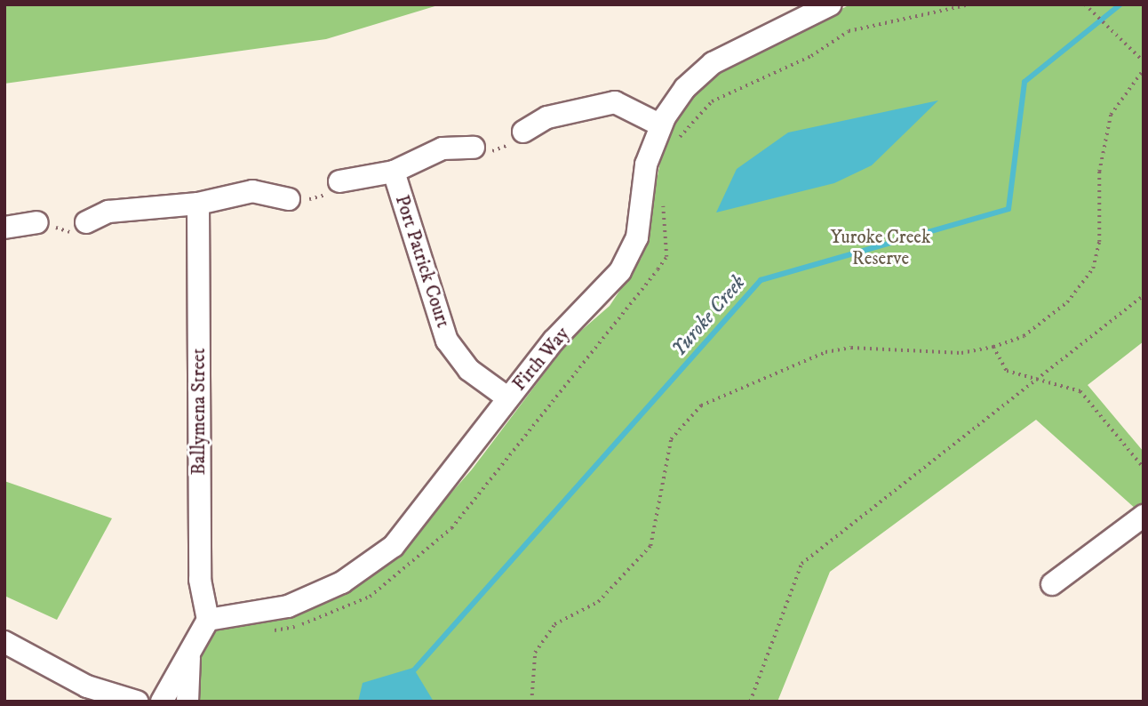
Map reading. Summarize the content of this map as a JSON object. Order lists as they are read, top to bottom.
{
  "streets": {
    "street": ["Port Patrick Court", "Firth Way", "Ballymena Street"]
  },
  "crossings": [
    ["Port Patrick Court", "Firth Way"],
    ["Firth Way", "Ballymena Street"]
  ],
  "water": ["Yuroke Creek"],
  "parks": ["Yuroke Creek Reserve"]
}
